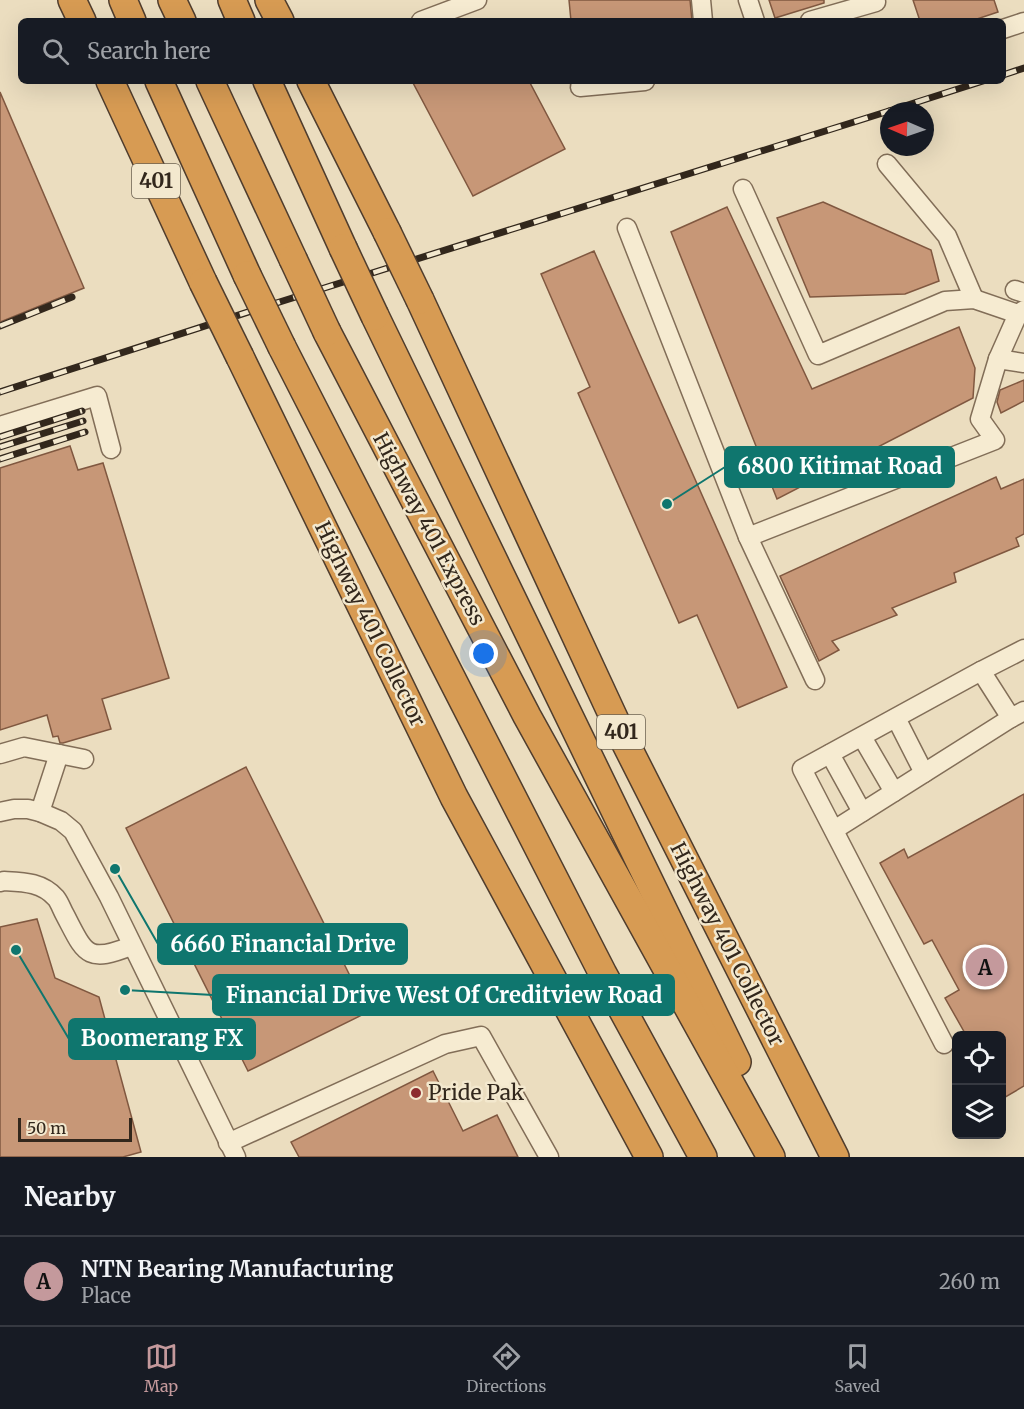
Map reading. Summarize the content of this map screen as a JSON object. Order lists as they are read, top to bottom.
{
  "streets": {
    "highway": ["401", "Highway 401 Express", "Highway 401 Collector"]
  },
  "places": [
    "6800 Kitimat Road",
    "6660 Financial Drive",
    "Boomerang FX",
    "Financial Drive West Of Creditview Road",
    "Pride Pak"
  ],
  "scale_bar": "50 m",
  "north": "left",
  "page": {
    "search": "Search here",
    "pins": "A",
    "scale": "50 m",
    "heading": "Nearby",
    "list": [
      {
        "mark": "A",
        "name": "NTN Bearing Manufacturing",
        "note": "Place",
        "value": "260 m"
      }
    ],
    "nav": ["Map", "Directions", "Saved"]
  }
}
